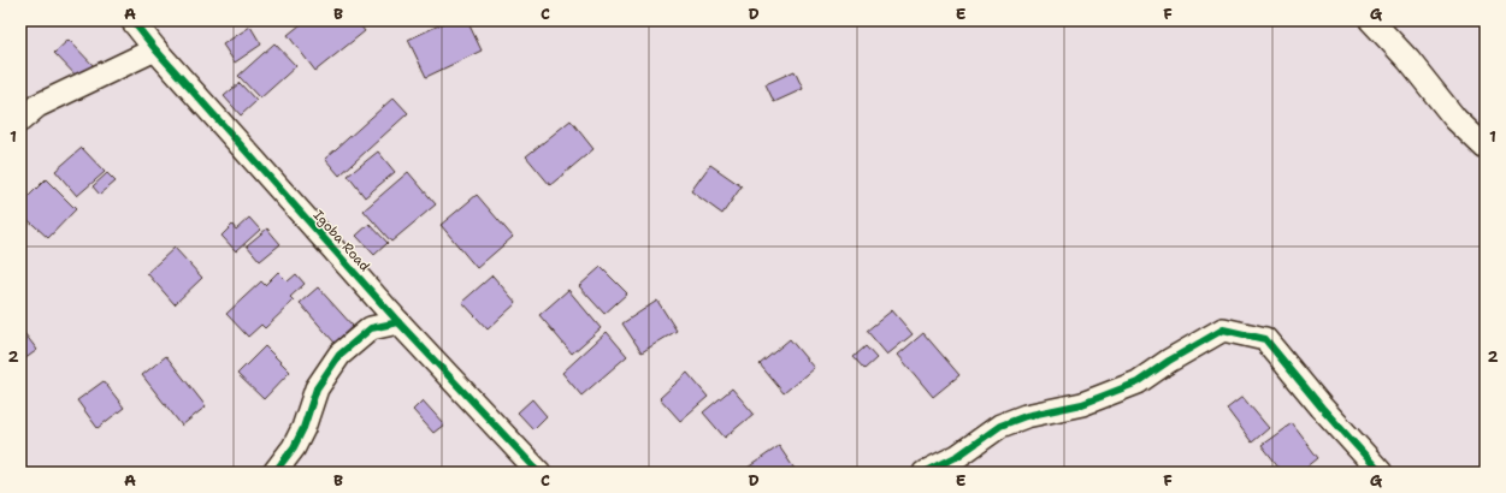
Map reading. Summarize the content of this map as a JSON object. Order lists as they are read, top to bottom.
{
  "streets": {
    "street": ["Igoba Road"]
  },
  "grid": {
    "columns": [
      "A",
      "B",
      "C",
      "D",
      "E",
      "F",
      "G"
    ],
    "rows": ["1", "2"]
  }
}
